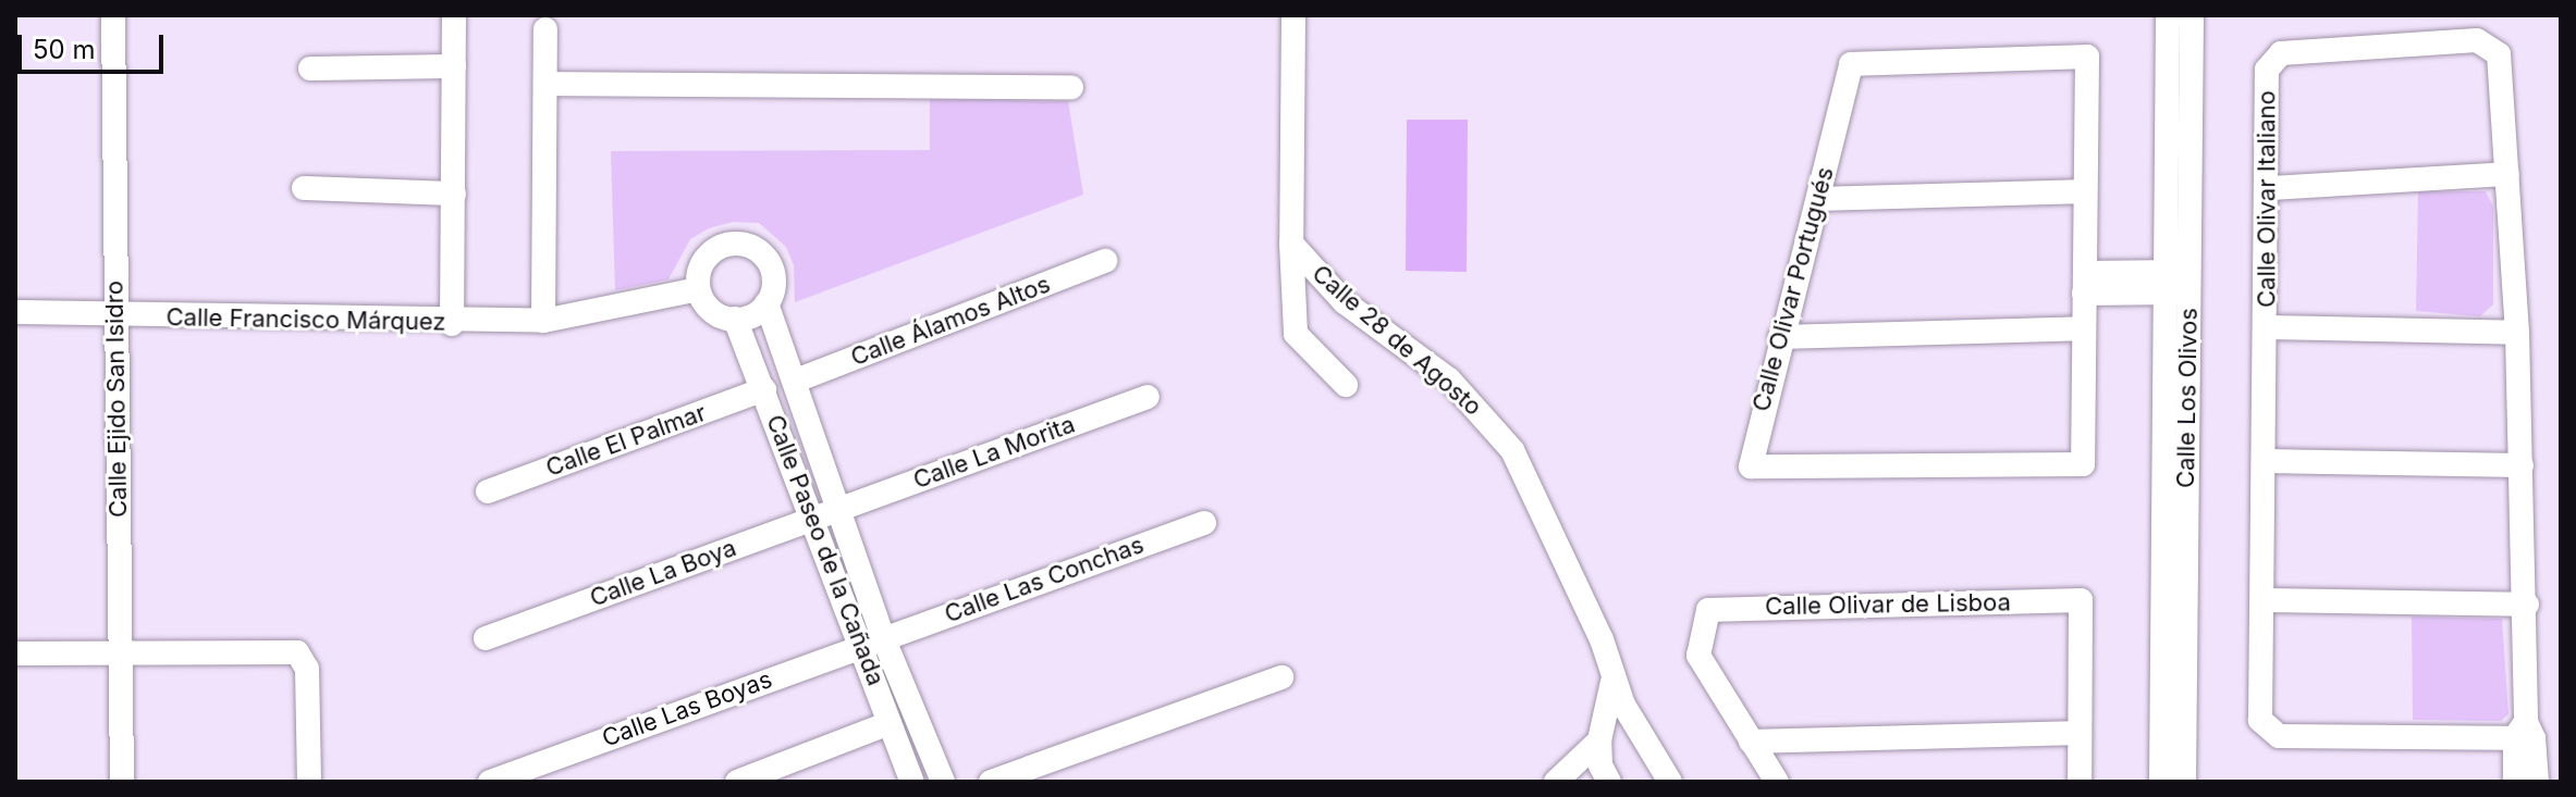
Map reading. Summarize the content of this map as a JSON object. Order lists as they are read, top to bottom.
{
  "streets": {
    "street": [
      "Calle Olivar Italiano",
      "Calle Olivar Portugués",
      "Calle Francisco Márquez",
      "Calle Álamos Altos",
      "Calle 28 de Agosto",
      "Calle Los Olivos",
      "Calle Ejido San Isidro",
      "Calle El Palmar",
      "Calle La Morita",
      "Calle Paseo de la Cañada",
      "Calle La Boya",
      "Calle Las Conchas",
      "Calle Olivar de Lisboa",
      "Calle Las Boyas"
    ]
  },
  "crossings": [
    ["Calle Francisco Márquez", "Calle Ejido San Isidro"],
    ["Calle Francisco Márquez", "Calle Paseo de la Cañada"],
    ["Calle Álamos Altos", "Calle Paseo de la Cañada"],
    ["Calle El Palmar", "Calle Paseo de la Cañada"],
    ["Calle La Morita", "Calle Paseo de la Cañada"],
    ["Calle La Morita", "Calle La Boya"],
    ["Calle Paseo de la Cañada", "Calle La Boya"],
    ["Calle Paseo de la Cañada", "Calle Las Conchas"],
    ["Calle Paseo de la Cañada", "Calle Las Boyas"],
    ["Calle Las Conchas", "Calle Las Boyas"]
  ],
  "scale_bar": "50 m"
}
